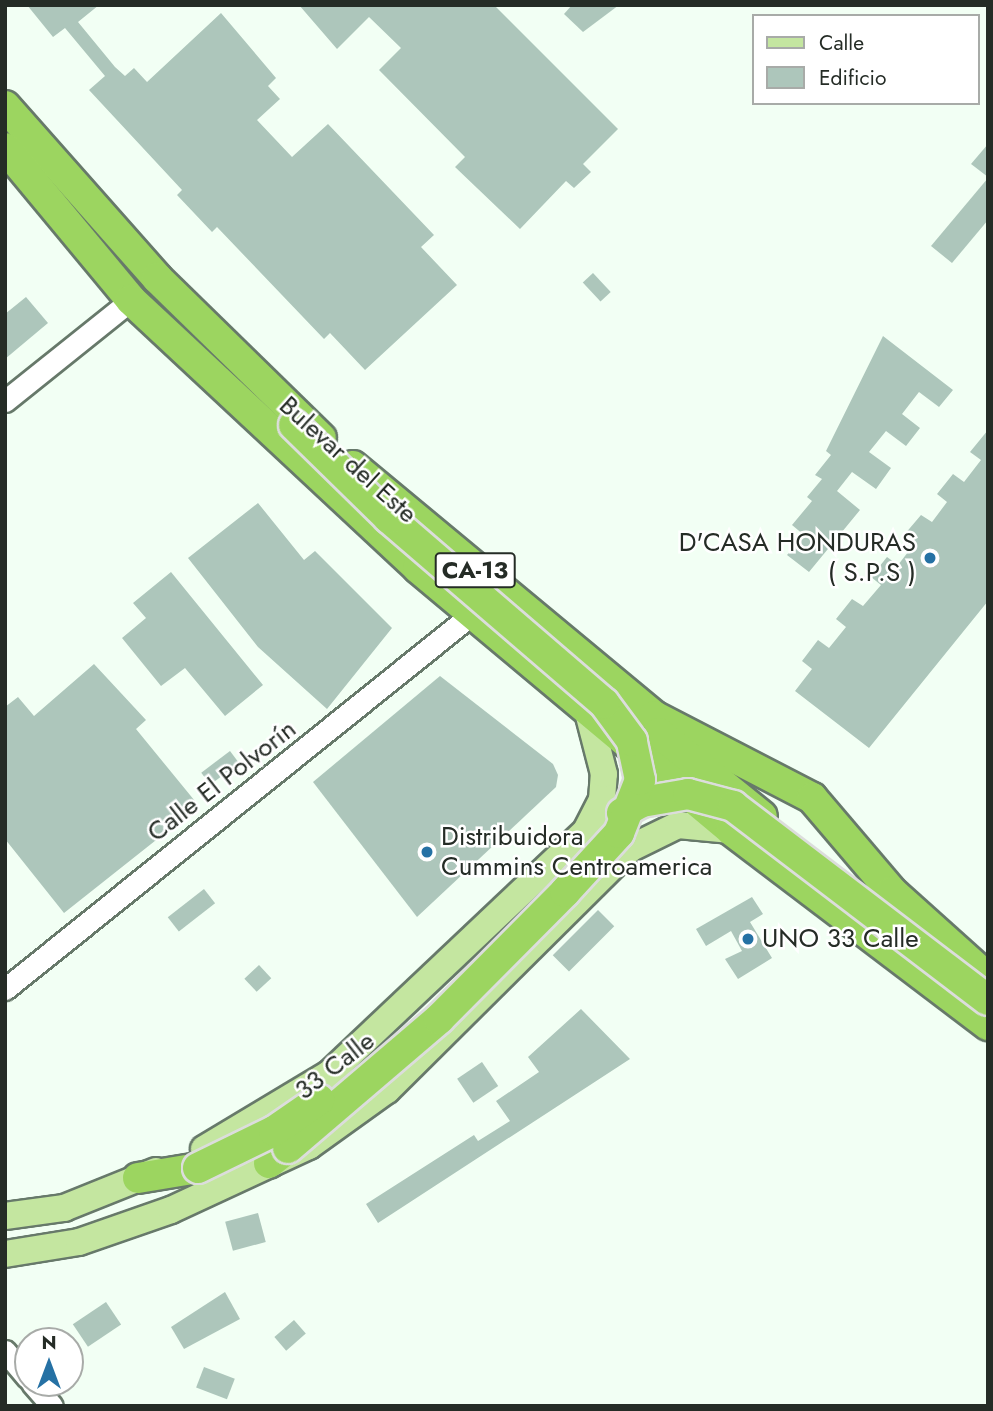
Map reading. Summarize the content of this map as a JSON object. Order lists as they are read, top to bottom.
{
  "streets": {
    "highway": ["Bulevar del Este", "CA-13"],
    "main road": ["33 Calle"],
    "street": ["Calle El Polvorín"]
  },
  "crossings": [
    ["Bulevar del Este", "Calle El Polvorín"],
    ["Bulevar del Este", "33 Calle"]
  ],
  "places": ["D'CASA HONDURAS ( S.P.S )", "Distribuidora Cummins Centroamerica", "UNO 33 Calle"],
  "legend": ["Calle", "Edificio"],
  "north": "top"
}
